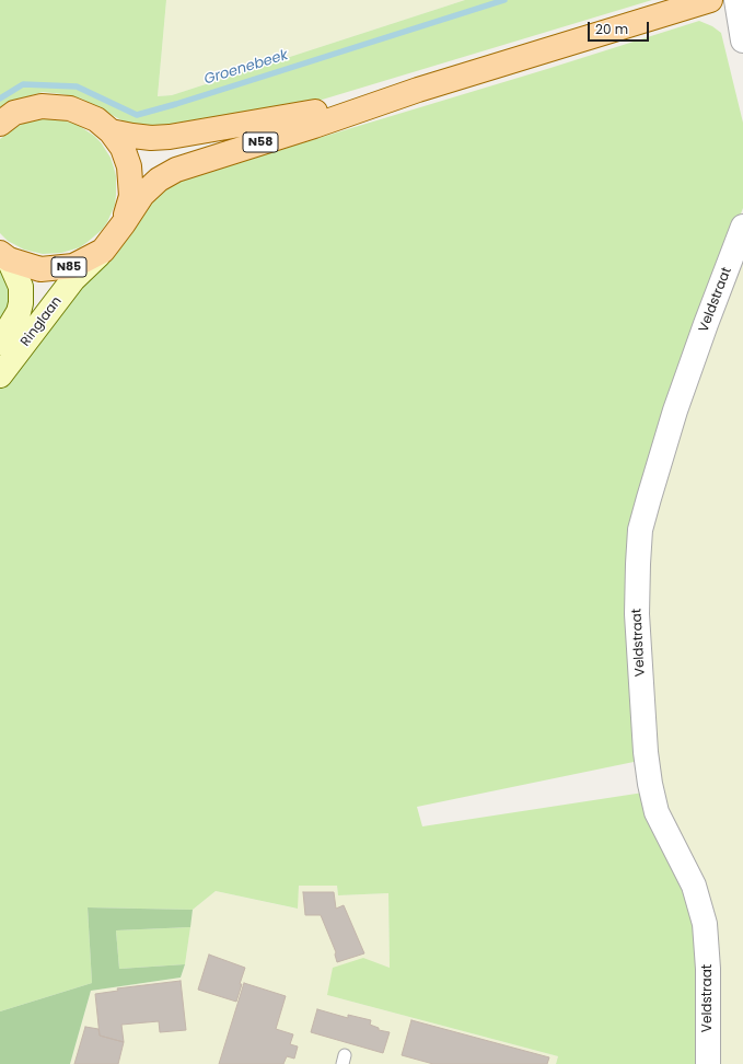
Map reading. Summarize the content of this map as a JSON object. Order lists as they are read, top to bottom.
{
  "streets": {
    "main road": ["N58", "N85", "Ringlaan"],
    "street": ["Veldstraat"]
  },
  "crossings": [
    ["N58", "N85"],
    ["N85", "Ringlaan"]
  ],
  "water": ["Groenebeek"],
  "scale_bar": "20 m"
}
